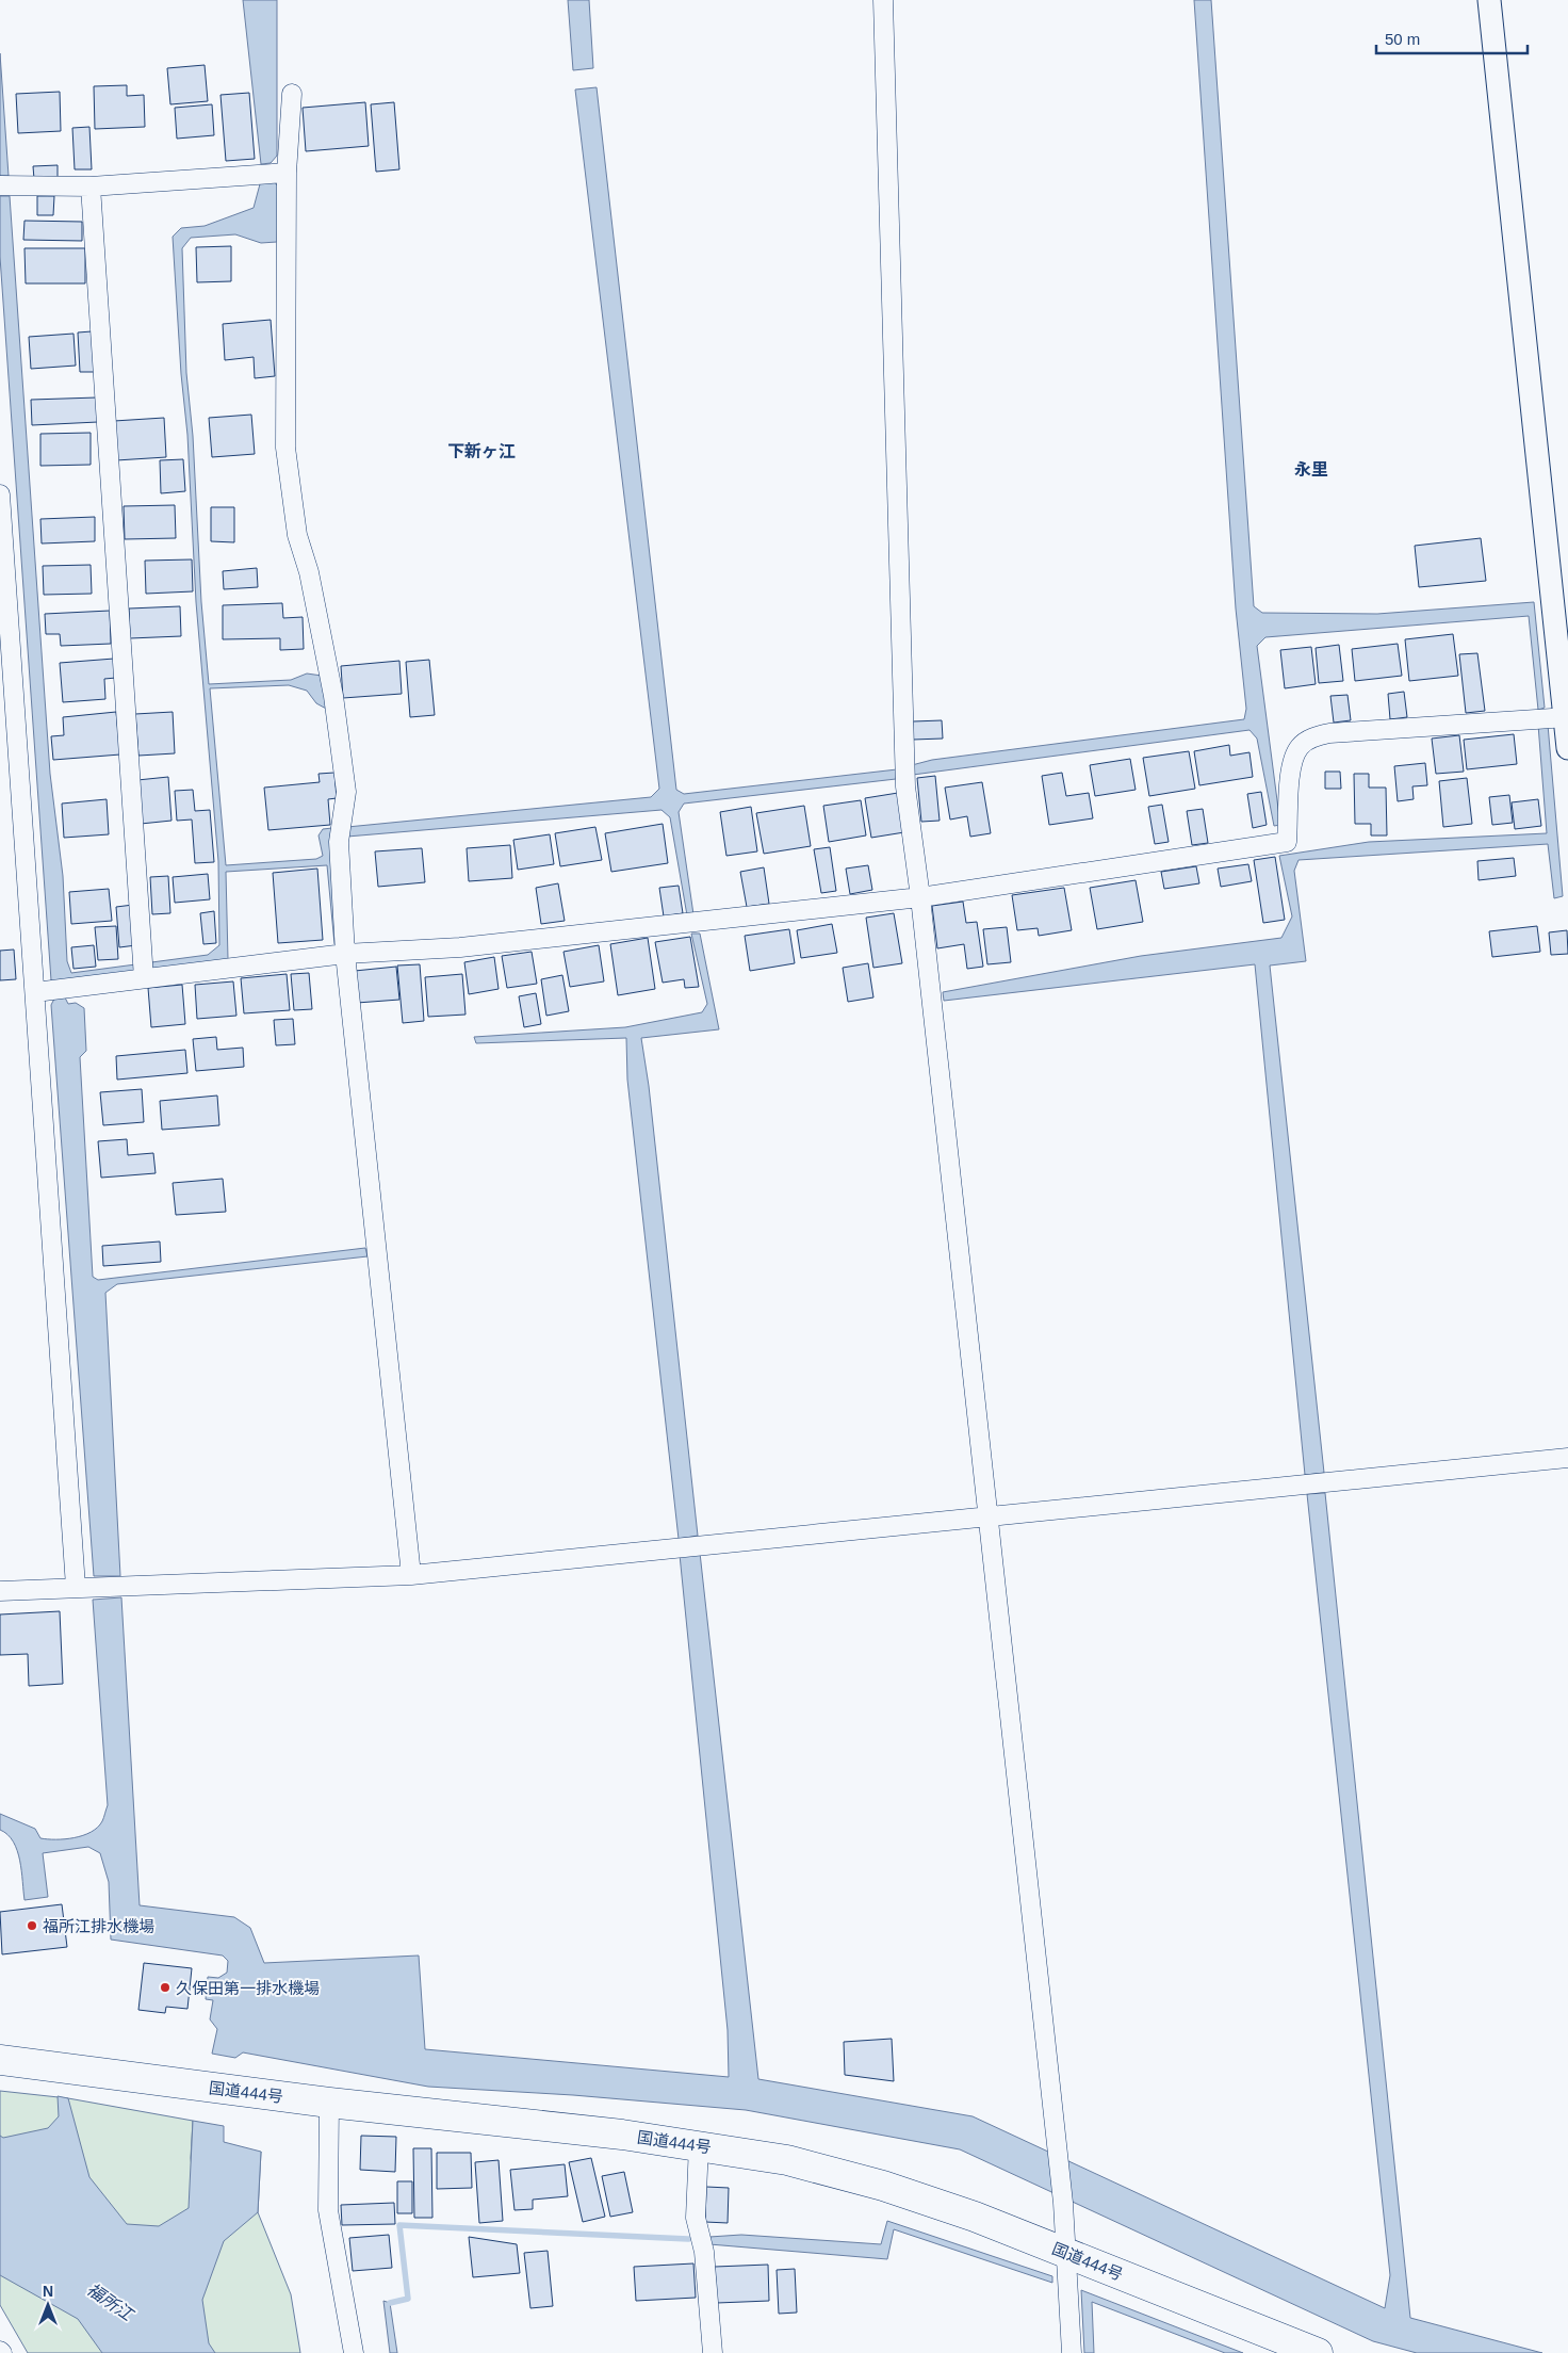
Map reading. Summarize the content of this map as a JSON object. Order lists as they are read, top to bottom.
{
  "streets": {
    "highway": ["国道444号"]
  },
  "districts": ["下新ヶ江", "永里"],
  "water": ["福所江"],
  "places": ["福所江排水機場", "久保田第一排水機場"],
  "scale_bar": "50 m",
  "north": "top"
}
